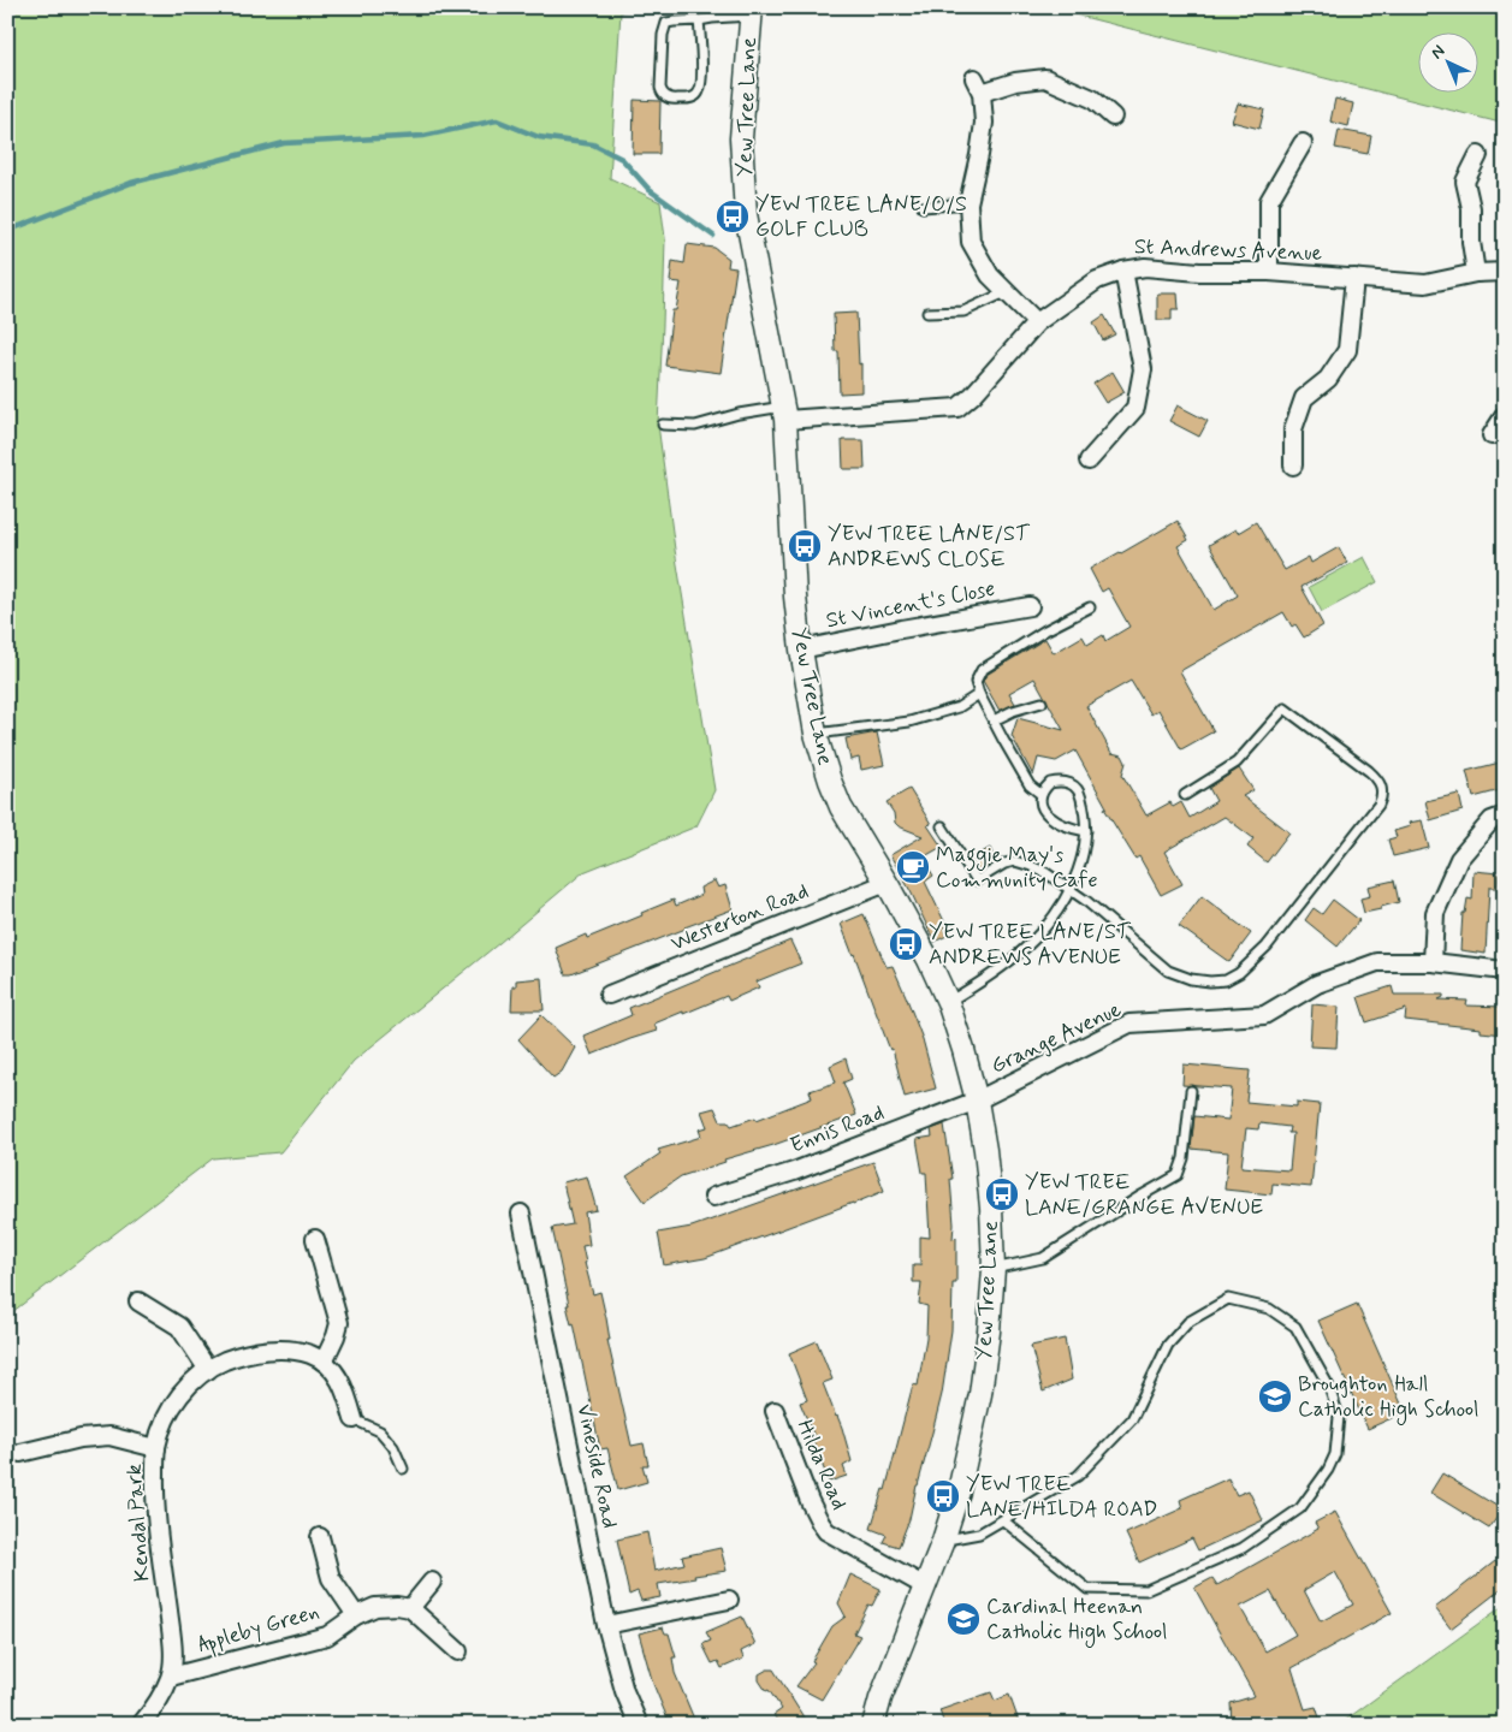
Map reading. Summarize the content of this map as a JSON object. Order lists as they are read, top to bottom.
{
  "streets": {
    "street": [
      "Yew Tree Lane",
      "St Andrews Avenue",
      "St Vincent's Close",
      "Westerton Road",
      "Grange Avenue",
      "Ennis Road",
      "Hilda Road",
      "Vineside Road",
      "Kendal Park",
      "Appleby Green"
    ]
  },
  "crossings": [
    ["Yew Tree Lane", "St Andrews Avenue"],
    ["Yew Tree Lane", "St Vincent's Close"],
    ["Yew Tree Lane", "Westerton Road"],
    ["Yew Tree Lane", "Grange Avenue"],
    ["Yew Tree Lane", "Ennis Road"],
    ["Yew Tree Lane", "Hilda Road"],
    ["Grange Avenue", "Ennis Road"],
    ["Kendal Park", "Appleby Green"]
  ],
  "places": {
    "bus stop": [
      "YEW TREE LANE/O/S GOLF CLUB",
      "YEW TREE LANE/ST ANDREWS CLOSE",
      "YEW TREE LANE/ST ANDREWS AVENUE",
      "YEW TREE LANE/GRANGE AVENUE",
      "YEW TREE LANE/HILDA ROAD"
    ],
    "cafe": ["Maggie May's Community Cafe"],
    "school or university": ["Broughton Hall Catholic High School", "Cardinal Heenan Catholic High School"]
  },
  "north": "top left"
}
